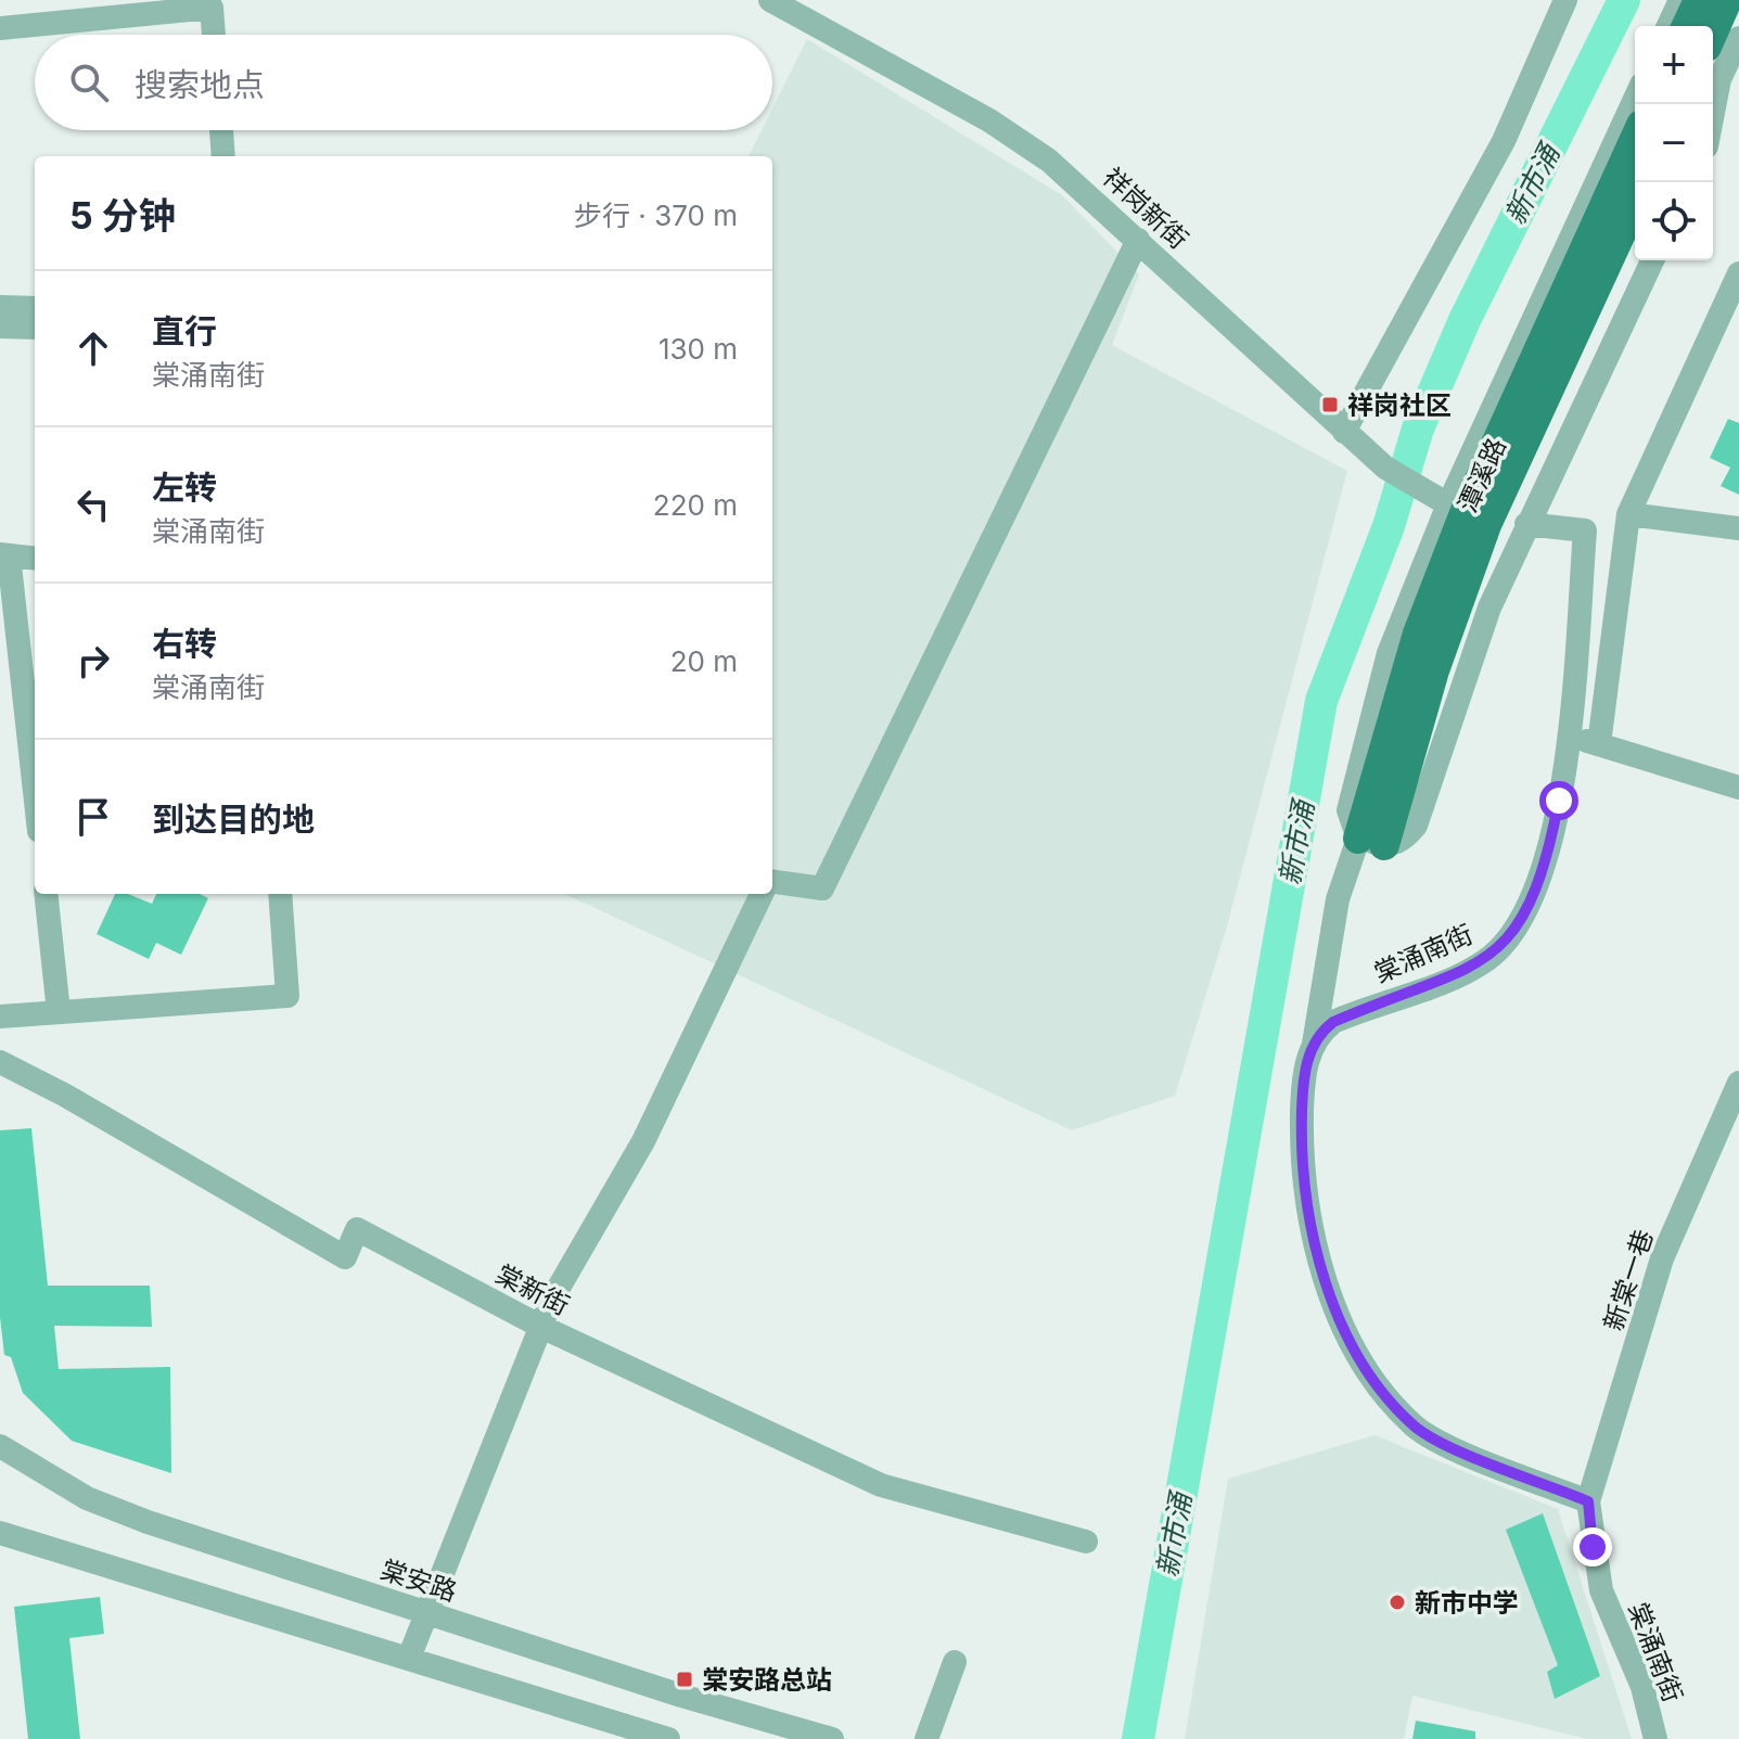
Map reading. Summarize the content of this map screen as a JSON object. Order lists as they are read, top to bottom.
{
  "streets": {
    "main road": ["潭溪路"],
    "street": [
      "祥岗新街",
      "棠涌南街",
      "新棠一巷",
      "棠新街",
      "棠安路"
    ]
  },
  "crossings": [
    ["棠涌南街", "新棠一巷"]
  ],
  "water": ["新市涌"],
  "places": {
    "transit": ["祥岗社区", "棠安路总站"],
    "other": ["新市中学"]
  },
  "page": {
    "map_buttons": ["+", "−"],
    "search": "搜索地点",
    "heading": ["5 分钟", "步行 · 370 m"],
    "list": [
      ["直行", "棠涌南街", "130 m"],
      ["左转", "棠涌南街", "220 m"],
      ["右转", "棠涌南街", "20 m"],
      "到达目的地"
    ]
  }
}
